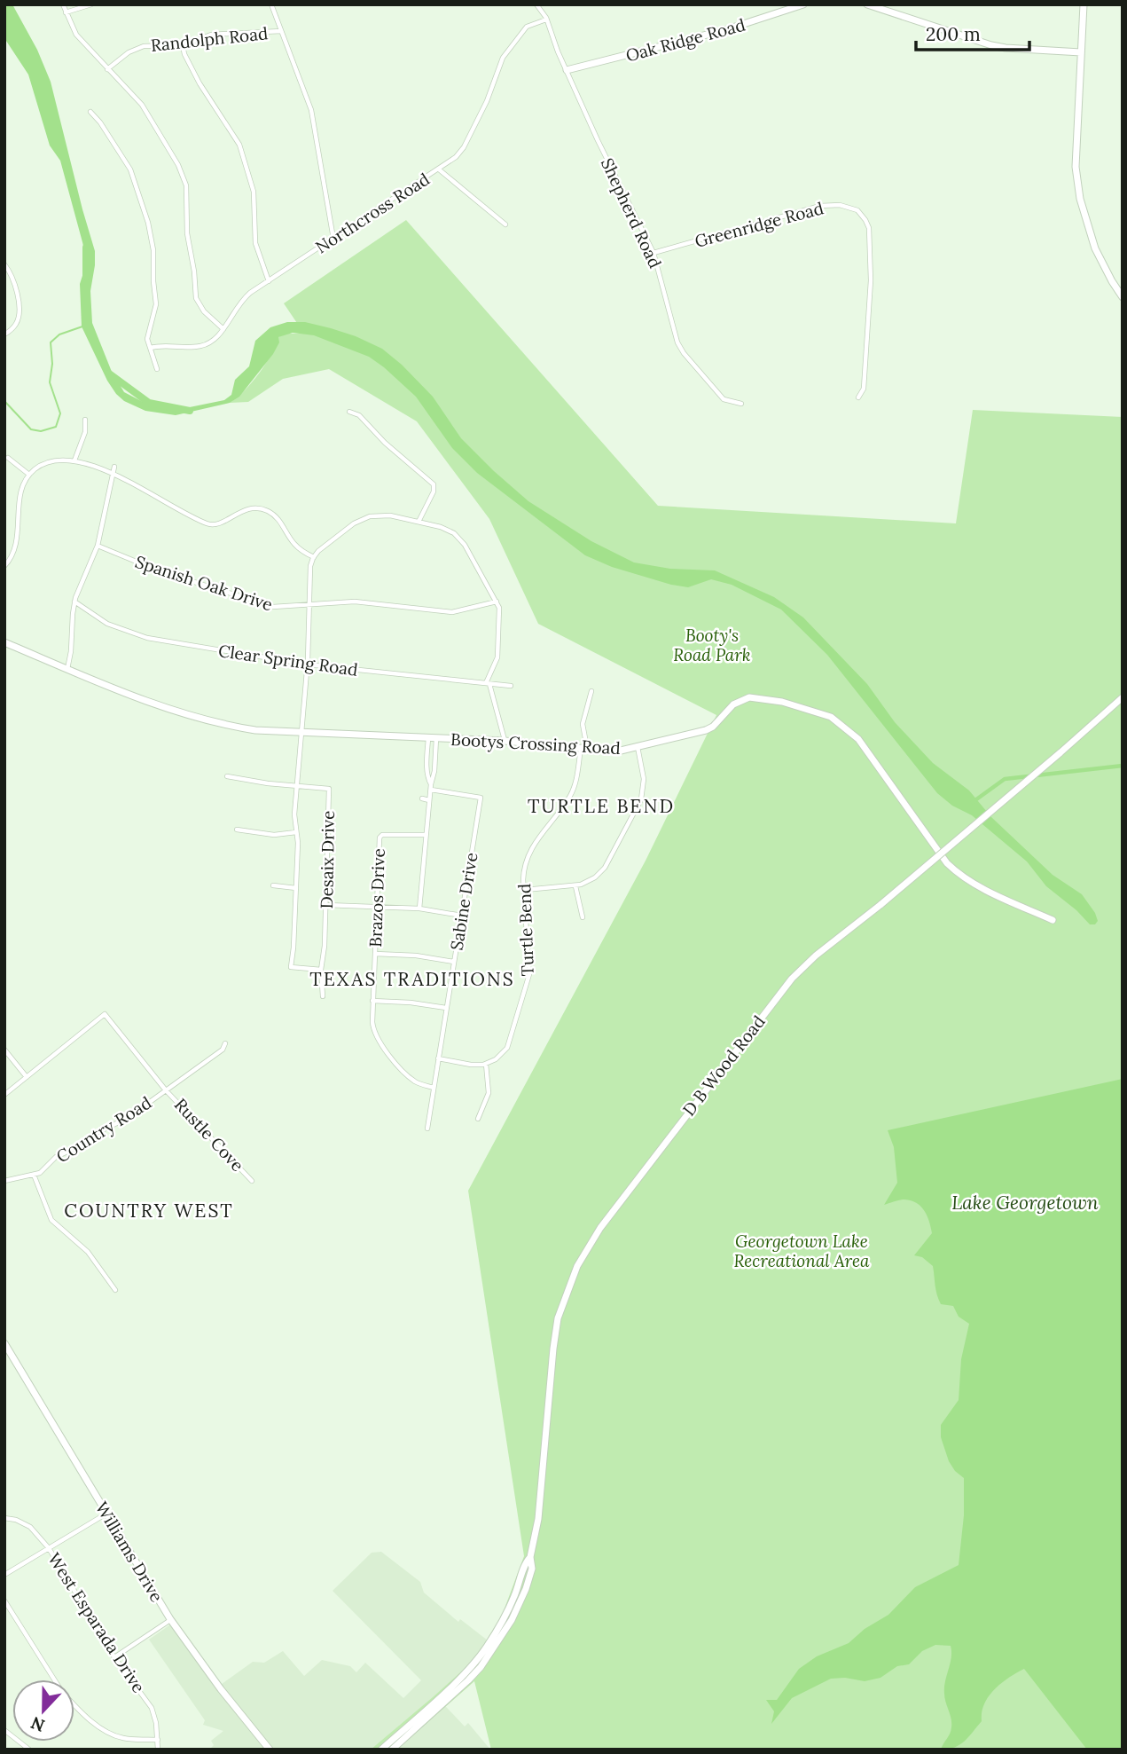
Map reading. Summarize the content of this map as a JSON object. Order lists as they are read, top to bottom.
{
  "streets": {
    "main road": [
      "Oak Ridge Road",
      "Bootys Crossing Road",
      "D B Wood Road",
      "Williams Drive"
    ],
    "street": [
      "Randolph Road",
      "Northcross Road",
      "Shepherd Road",
      "Greenridge Road",
      "Spanish Oak Drive",
      "Clear Spring Road",
      "Desaix Drive",
      "Brazos Drive",
      "Sabine Drive",
      "Turtle Bend",
      "Country Road",
      "Rustle Cove",
      "West Esparada Drive"
    ]
  },
  "crossings": [
    ["Oak Ridge Road", "Shepherd Road"],
    ["Northcross Road", "Shepherd Road"],
    ["Shepherd Road", "Greenridge Road"],
    ["Bootys Crossing Road", "Turtle Bend"],
    ["Brazos Drive", "Sabine Drive"],
    ["Country Road", "Rustle Cove"]
  ],
  "districts": ["TURTLE BEND", "TEXAS TRADITIONS", "COUNTRY WEST"],
  "water": ["Lake Georgetown"],
  "parks": ["Booty's Road Park", "Georgetown Lake Recreational Area"],
  "scale_bar": "200 m",
  "north": "bottom"
}
